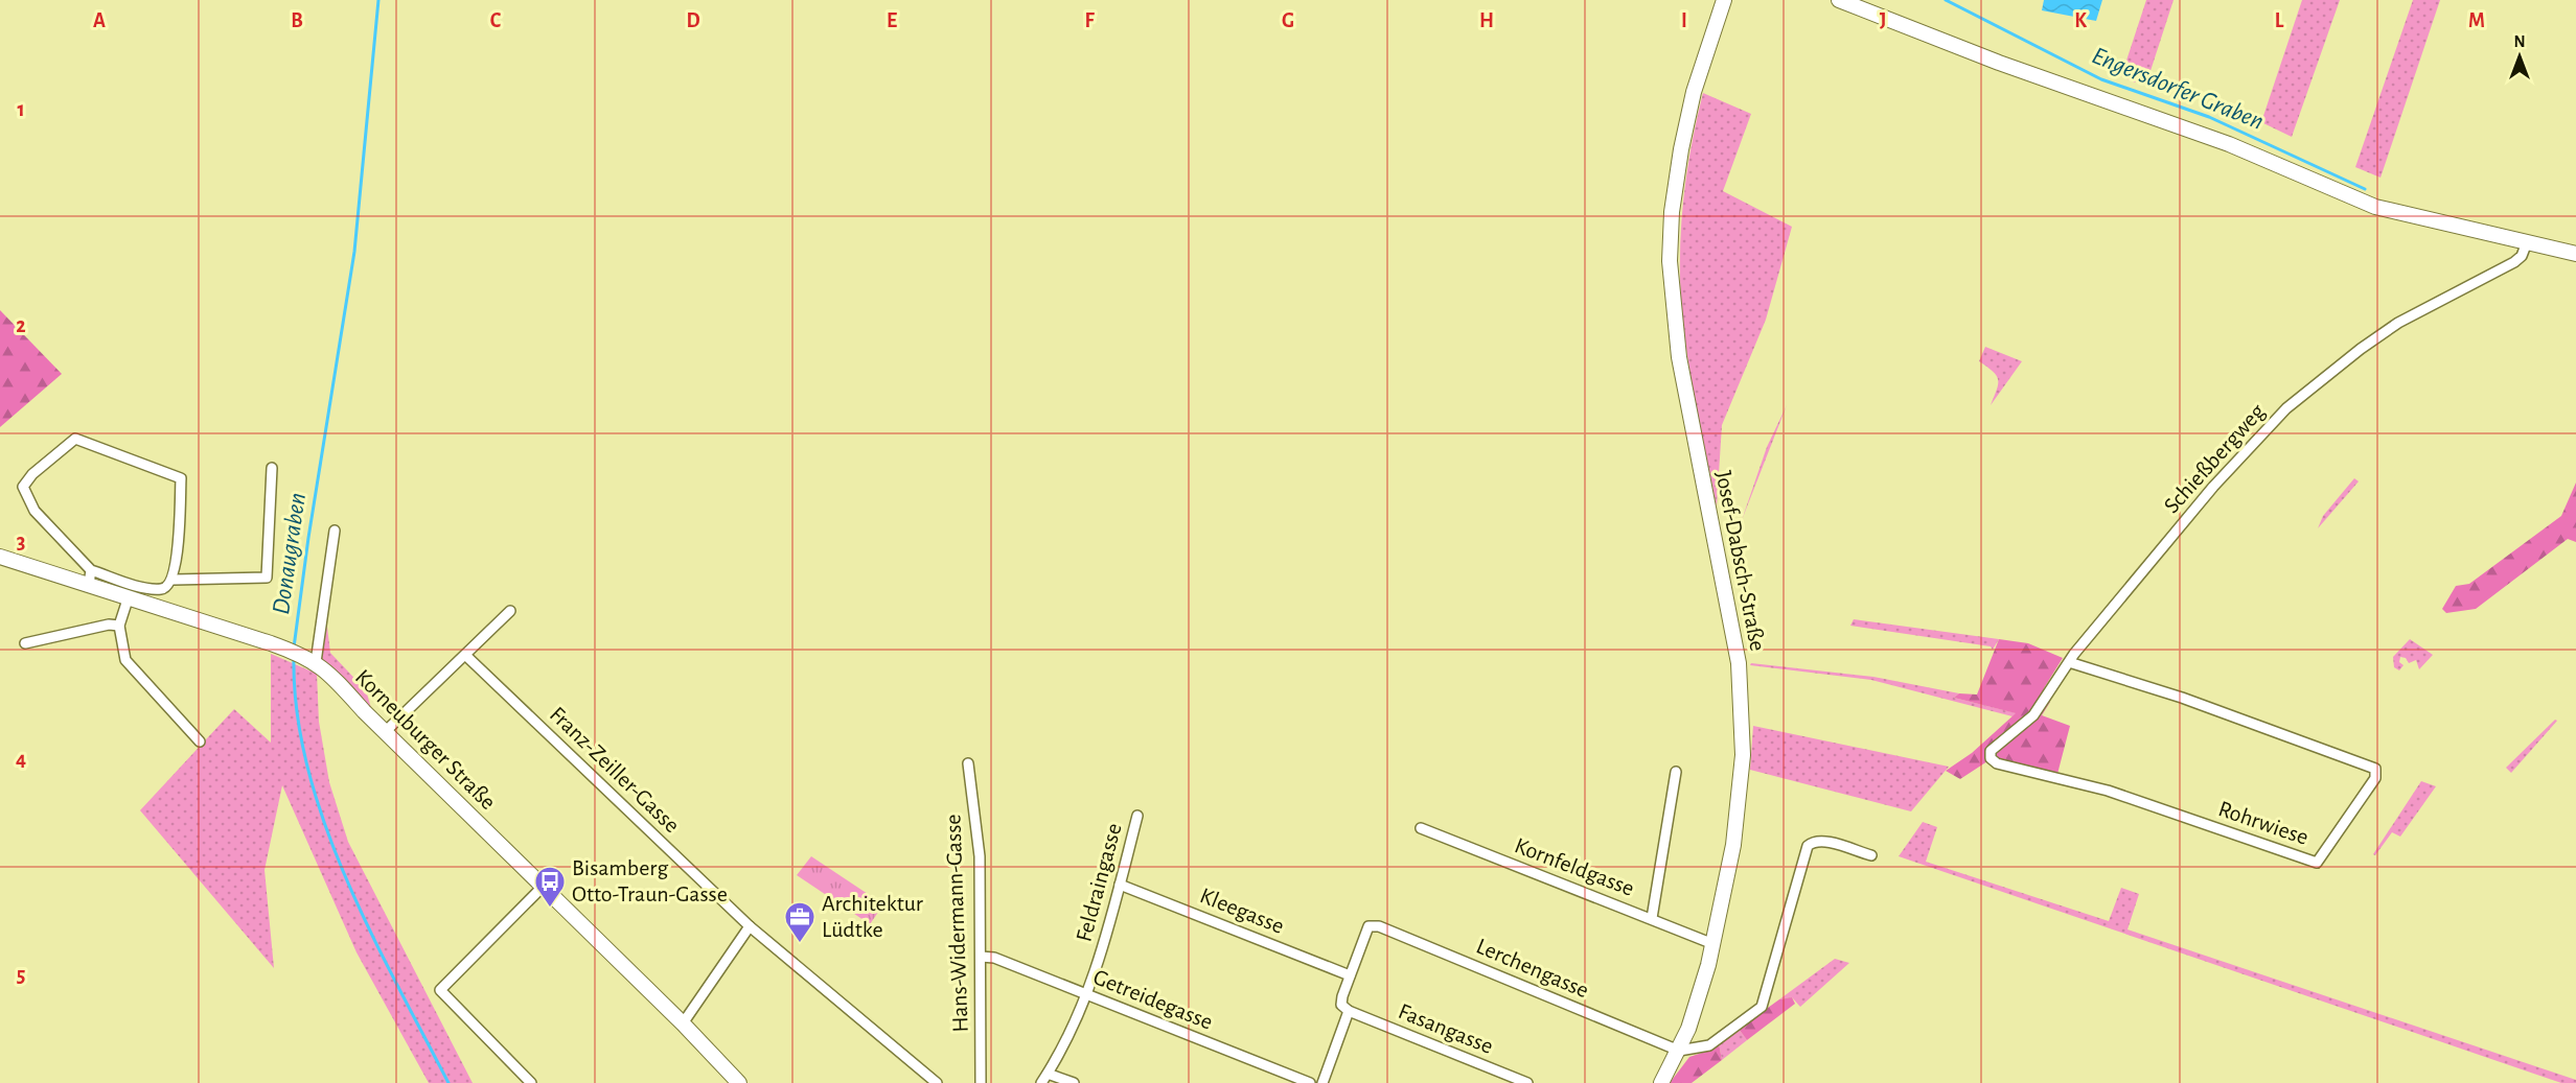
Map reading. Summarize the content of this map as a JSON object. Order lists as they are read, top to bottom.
{
  "streets": {
    "main road": ["Josef-Dabsch-Straße", "Korneuburger Straße"],
    "street": [
      "Schießbergweg",
      "Franz-Zeiller-Gasse",
      "Rohrwiese",
      "Kornfeldgasse",
      "Feldraingasse",
      "Kleegasse",
      "Hans-Widermann-Gasse",
      "Lerchengasse",
      "Getreidegasse",
      "Fasangasse"
    ]
  },
  "crossings": [
    ["Schießbergweg", "Rohrwiese"],
    ["Josef-Dabsch-Straße", "Kornfeldgasse"],
    ["Josef-Dabsch-Straße", "Lerchengasse"],
    ["Feldraingasse", "Kleegasse"],
    ["Feldraingasse", "Getreidegasse"],
    ["Kleegasse", "Lerchengasse"],
    ["Hans-Widermann-Gasse", "Getreidegasse"]
  ],
  "water": ["Engersdorfer Graben", "Donaugraben"],
  "places": {
    "bus stop": ["Bisamberg Otto-Traun-Gasse"],
    "office": ["Architektur Lüdtke"]
  },
  "north": "top",
  "grid": {
    "columns": [
      "A",
      "B",
      "C",
      "D",
      "E",
      "F",
      "G",
      "H",
      "I",
      "J",
      "K",
      "L",
      "M"
    ],
    "rows": [
      "1",
      "2",
      "3",
      "4",
      "5"
    ]
  }
}
